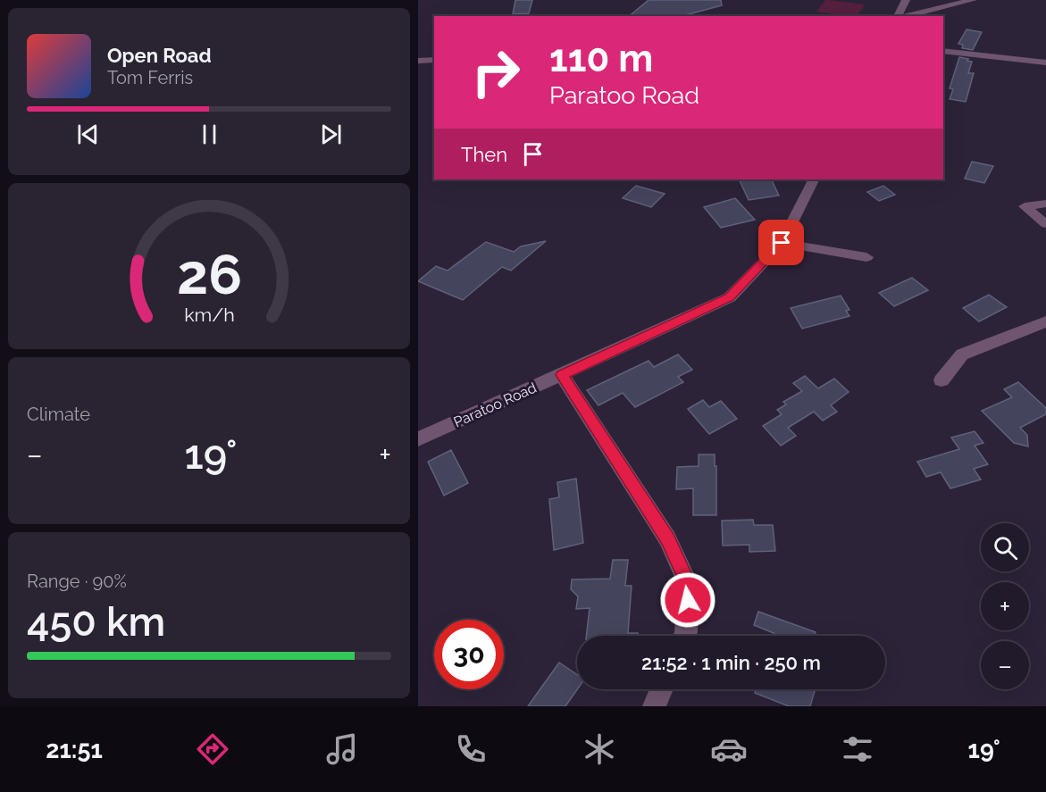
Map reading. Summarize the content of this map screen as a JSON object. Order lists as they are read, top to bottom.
{
  "streets": {
    "street": ["Paratoo Road"]
  },
  "page": {
    "turn": ["110 m", "Paratoo Road"],
    "song": ["Open Road", "Tom Ferris"],
    "then": "Then",
    "tile": [
      "Climate",
      ["Range · 90%", "450 km"]
    ],
    "heat": ["−", "19°", "+"],
    "map_buttons": ["+", "−"],
    "limit": "30",
    "trip": "21:52 · 1 min · 250 m",
    "tabs": ["21:51", "19°"],
    "gauge": ["26", "km/h"]
  }
}
